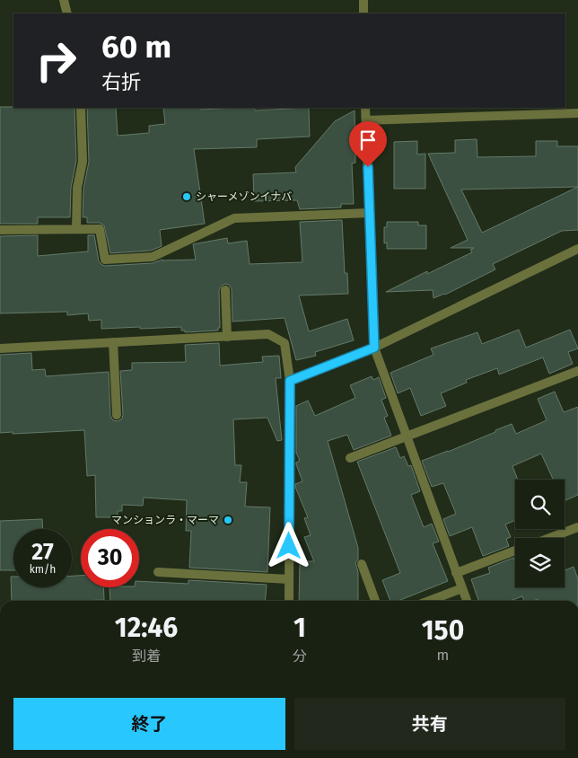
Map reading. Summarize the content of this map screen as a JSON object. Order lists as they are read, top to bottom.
{
  "places": ["シャーメゾンイナバ", "マンションラ・マーマ"],
  "page": {
    "turn": ["60 m", "右折"],
    "speed": "27 km/h",
    "limit": "30",
    "eta": [
      "12:46",
      "到着",
      "1",
      "分",
      "150",
      "m"
    ],
    "buttons": ["終了", "共有"]
  }
}
